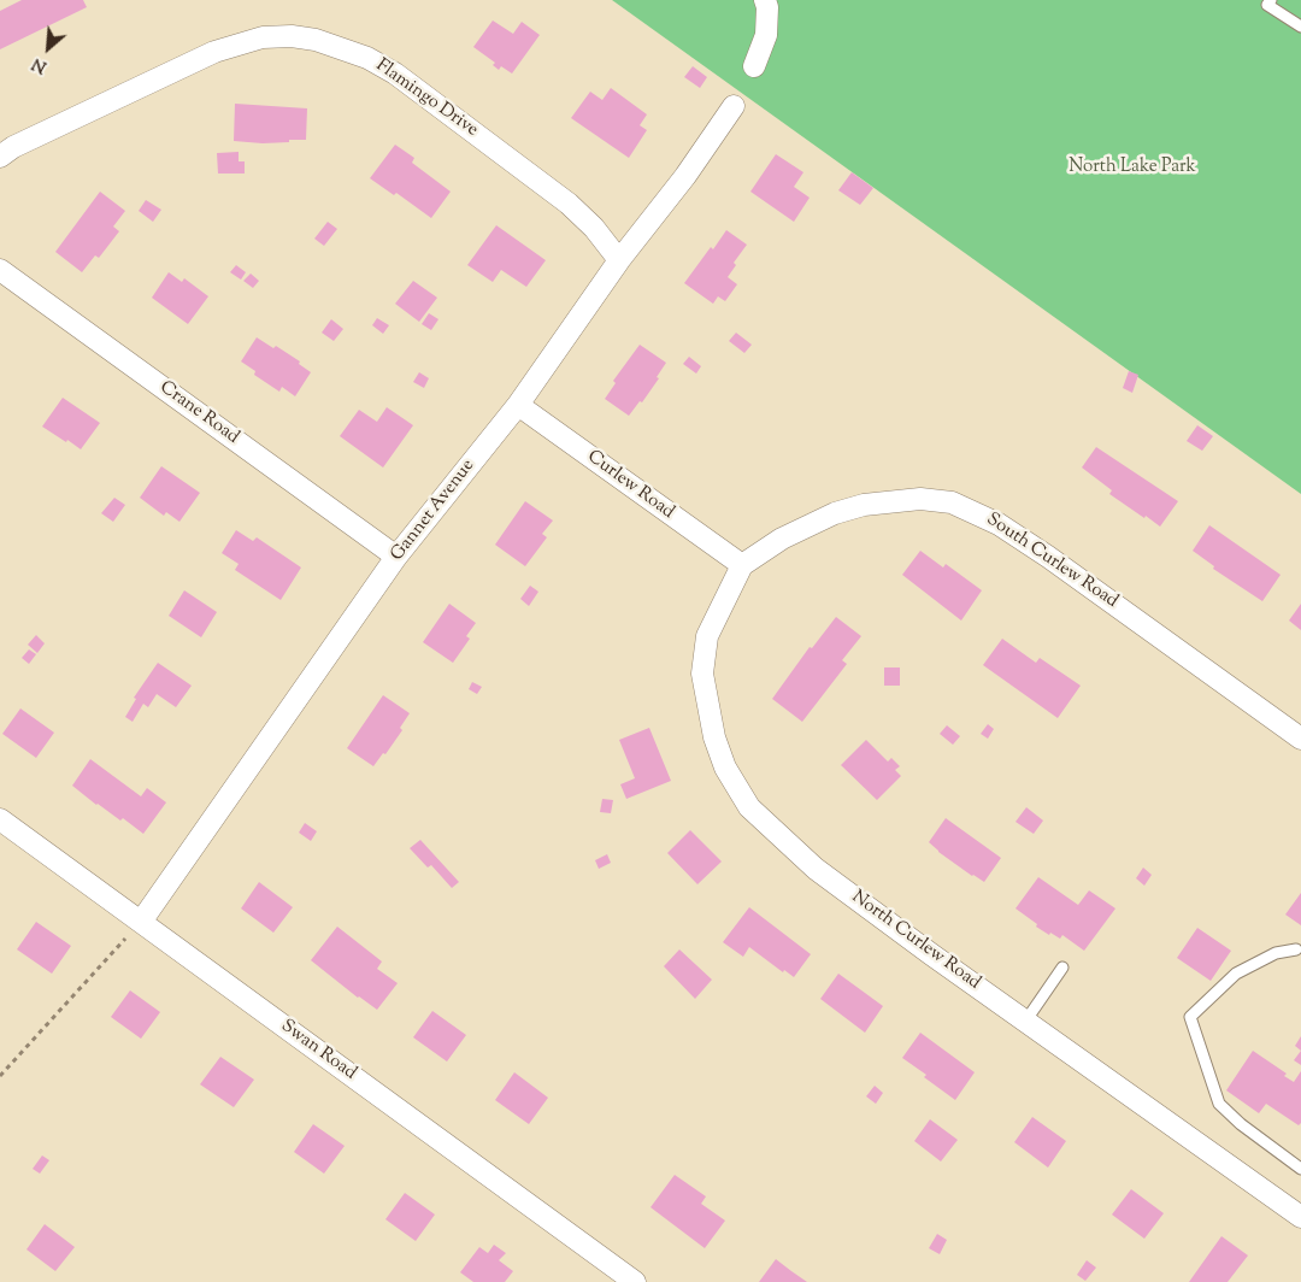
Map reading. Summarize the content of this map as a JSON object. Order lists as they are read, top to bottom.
{
  "streets": {
    "street": [
      "Flamingo Drive",
      "Crane Road",
      "Curlew Road",
      "Gannet Avenue",
      "South Curlew Road",
      "North Curlew Road",
      "Swan Road"
    ]
  },
  "crossings": [
    ["Flamingo Drive", "Gannet Avenue"],
    ["Crane Road", "Gannet Avenue"],
    ["Curlew Road", "Gannet Avenue"],
    ["Curlew Road", "South Curlew Road"],
    ["Curlew Road", "North Curlew Road"],
    ["Gannet Avenue", "Swan Road"],
    ["South Curlew Road", "North Curlew Road"]
  ],
  "parks": ["North Lake Park"],
  "north": "bottom left"
}
